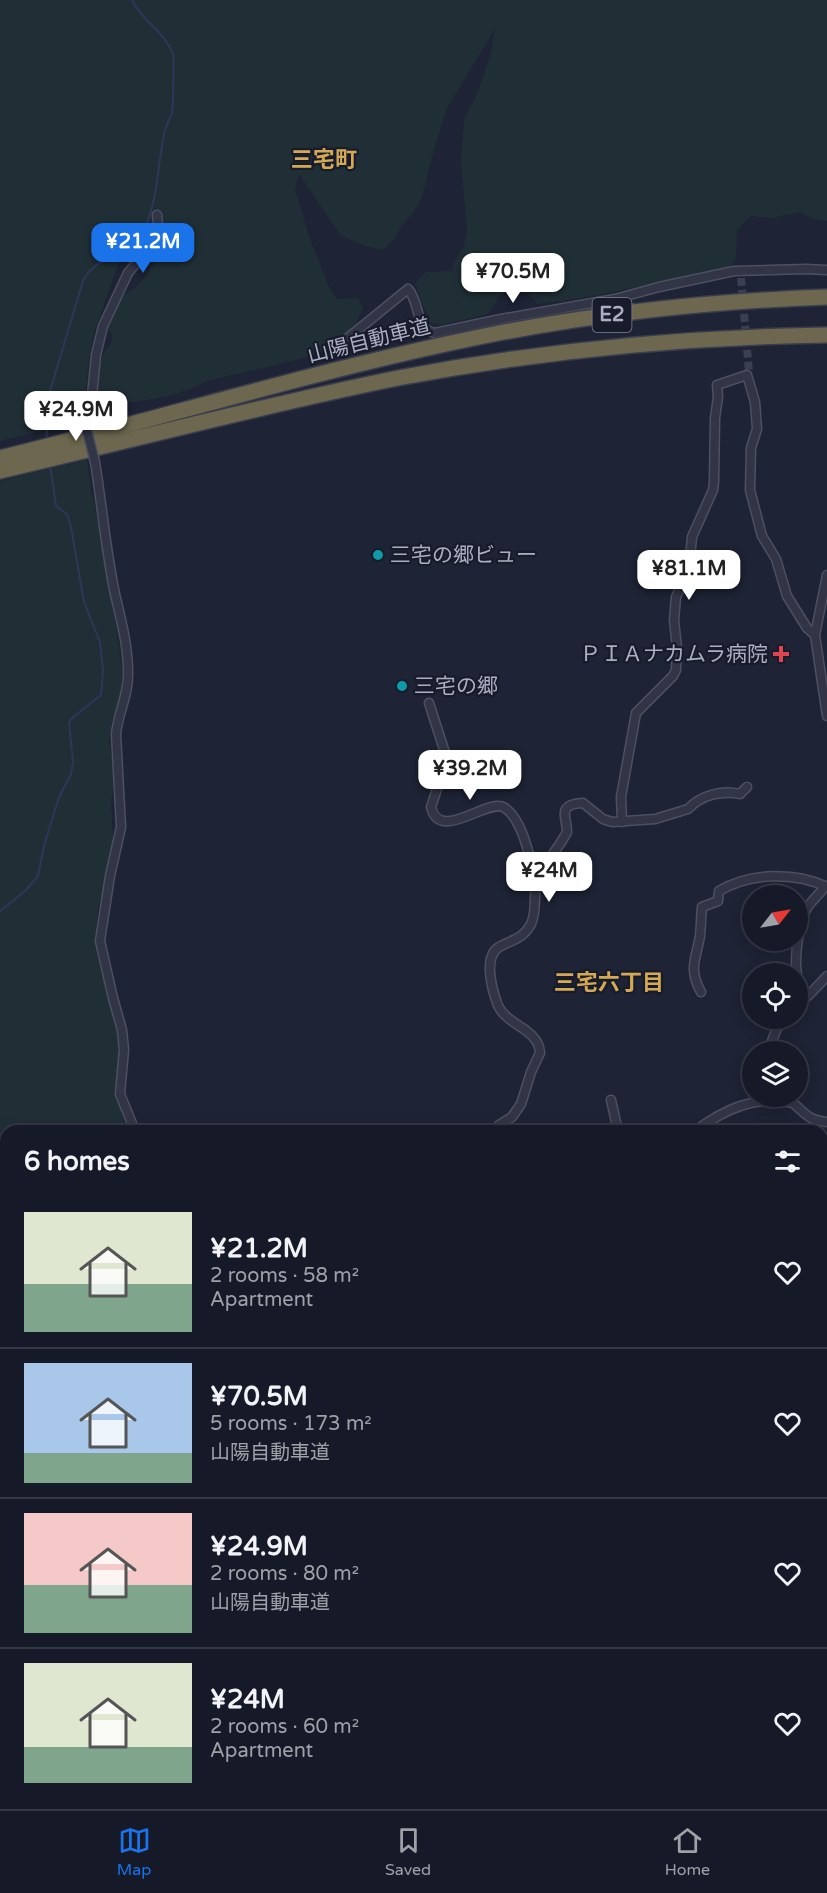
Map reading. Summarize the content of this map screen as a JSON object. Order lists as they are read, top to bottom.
{
  "streets": {
    "highway": ["E2", "山陽自動車道"]
  },
  "districts": ["三宅町", "三宅六丁目"],
  "places": {
    "other": ["三宅の郷ビュー", "三宅の郷"],
    "health": ["ＰＩＡナカムラ病院"]
  },
  "north": "top right",
  "page": {
    "price": [
      "¥21.2M",
      "¥70.5M",
      "¥24.9M",
      "¥81.1M",
      "¥39.2M",
      "¥24M"
    ],
    "heading": "6 homes",
    "list": [
      {
        "name": "¥21.2M",
        "note": "2 rooms · 58 m² · Apartment"
      },
      {
        "name": "¥70.5M",
        "note": "5 rooms · 173 m² · 山陽自動車道"
      },
      {
        "name": "¥24.9M",
        "note": "2 rooms · 80 m² · 山陽自動車道"
      },
      {
        "name": "¥24M",
        "note": "2 rooms · 60 m² · Apartment"
      }
    ],
    "tabs": ["Map", "Saved", "Home"]
  }
}
